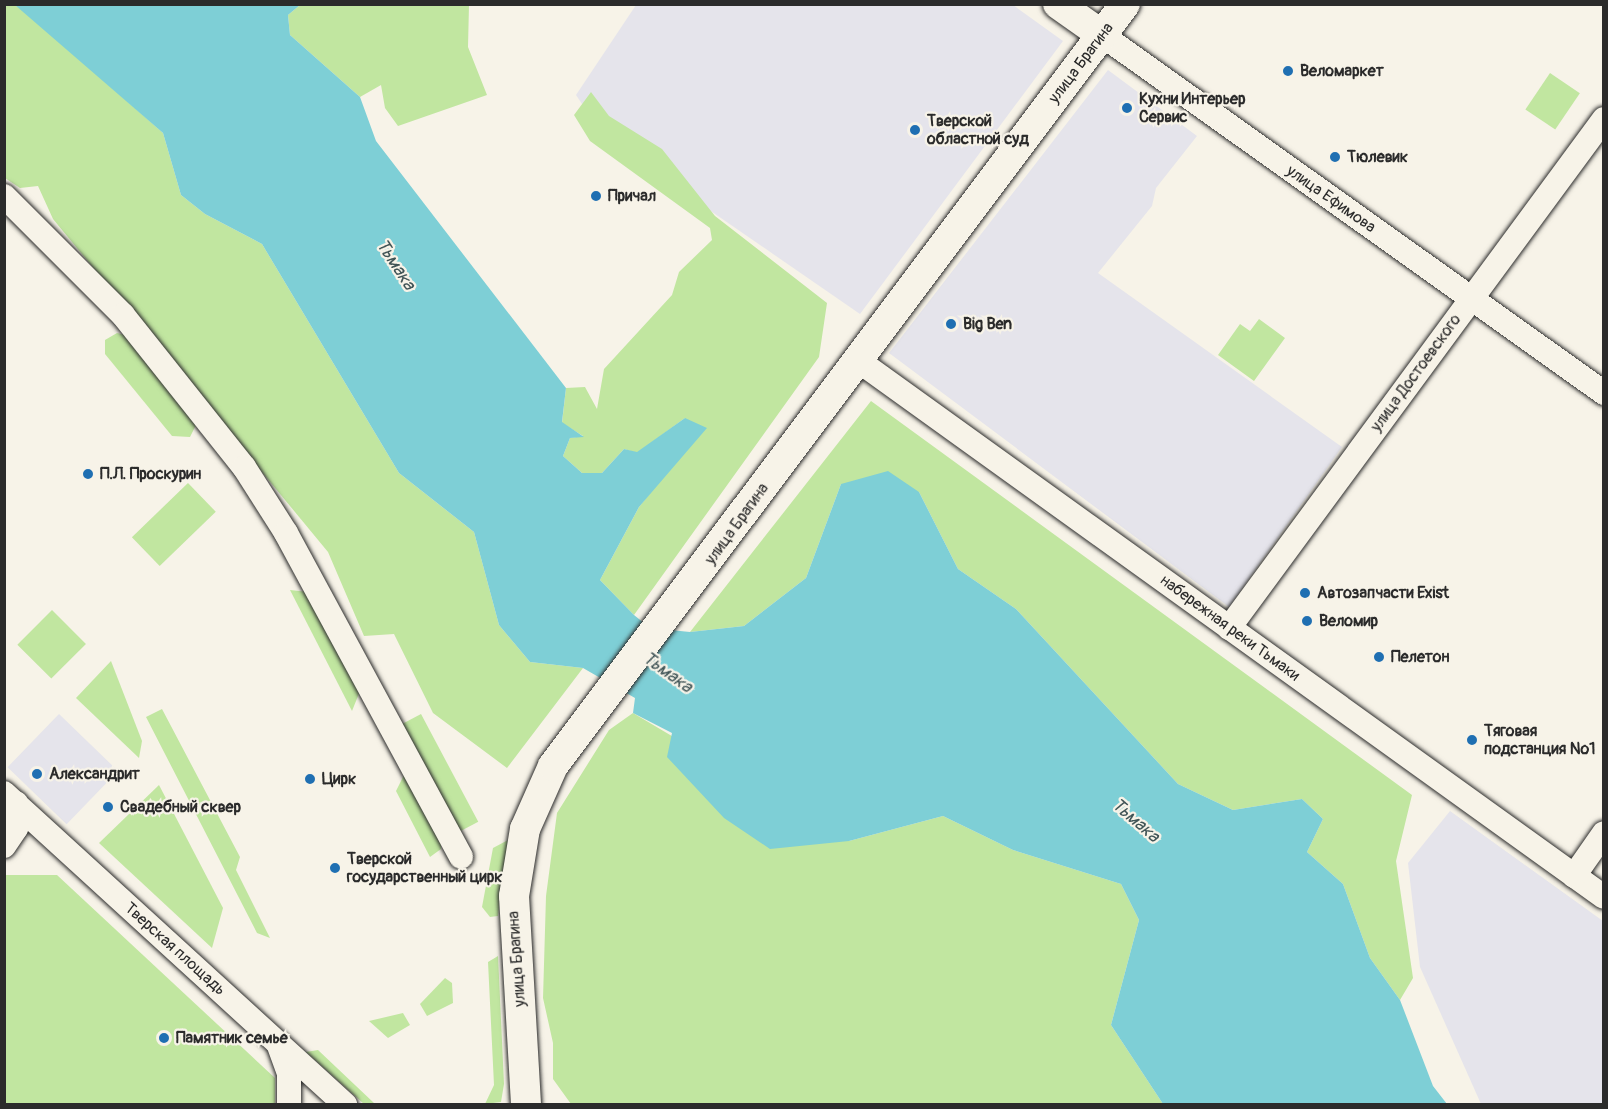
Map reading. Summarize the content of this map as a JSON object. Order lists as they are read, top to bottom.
{
  "streets": {
    "street": [
      "улица Брагина",
      "улица Ефимова",
      "улица Достоевского",
      "набережная реки Тьмаки",
      "Тверская площадь"
    ]
  },
  "crossings": [
    ["улица Брагина", "улица Ефимова"],
    ["улица Брагина", "набережная реки Тьмаки"],
    ["улица Ефимова", "улица Достоевского"],
    ["улица Достоевского", "набережная реки Тьмаки"]
  ],
  "water": ["Тьмака"],
  "places": [
    "Веломаркет",
    "Кухни Интерьер Сервис",
    "Тверской областной суд",
    "Тюлевик",
    "Причал",
    "Big Ben",
    "П.Л. Проскурин",
    "Автозапчасти Exist",
    "Веломир",
    "Пелетон",
    "Тяговая подстанция №1",
    "Александрит",
    "Цирк",
    "Свадебный сквер",
    "Тверской государственный цирк",
    "Памятник семье"
  ]
}
